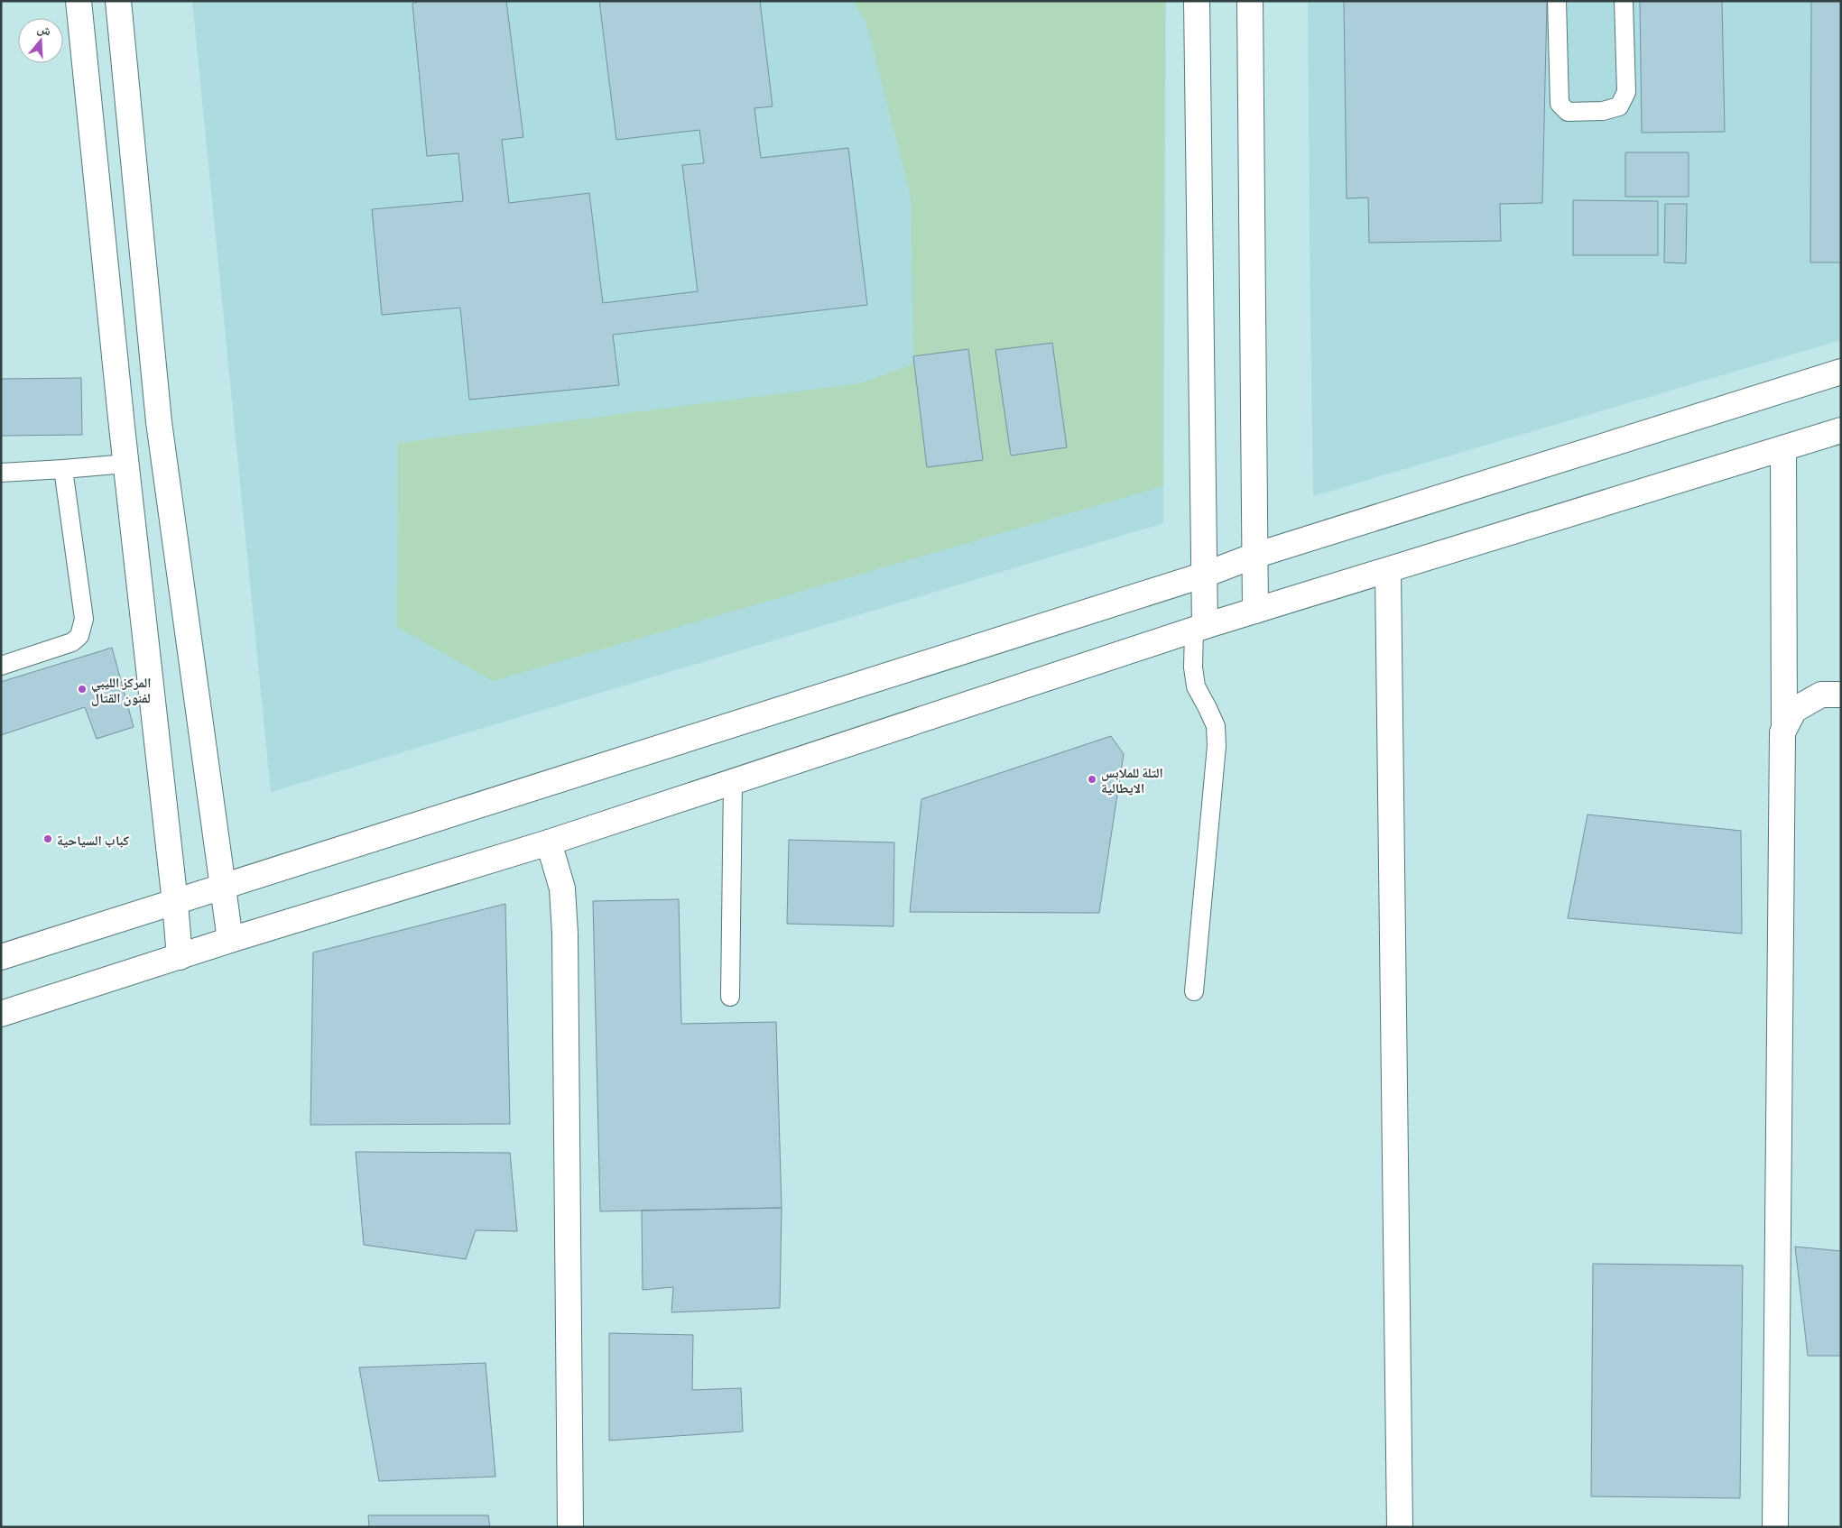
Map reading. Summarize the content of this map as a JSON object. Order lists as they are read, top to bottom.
{
  "places": ["المركز الليبي لفنون القتال", "التلة للملابس الايطالية", "كباب السياحية"],
  "north": "top"
}
